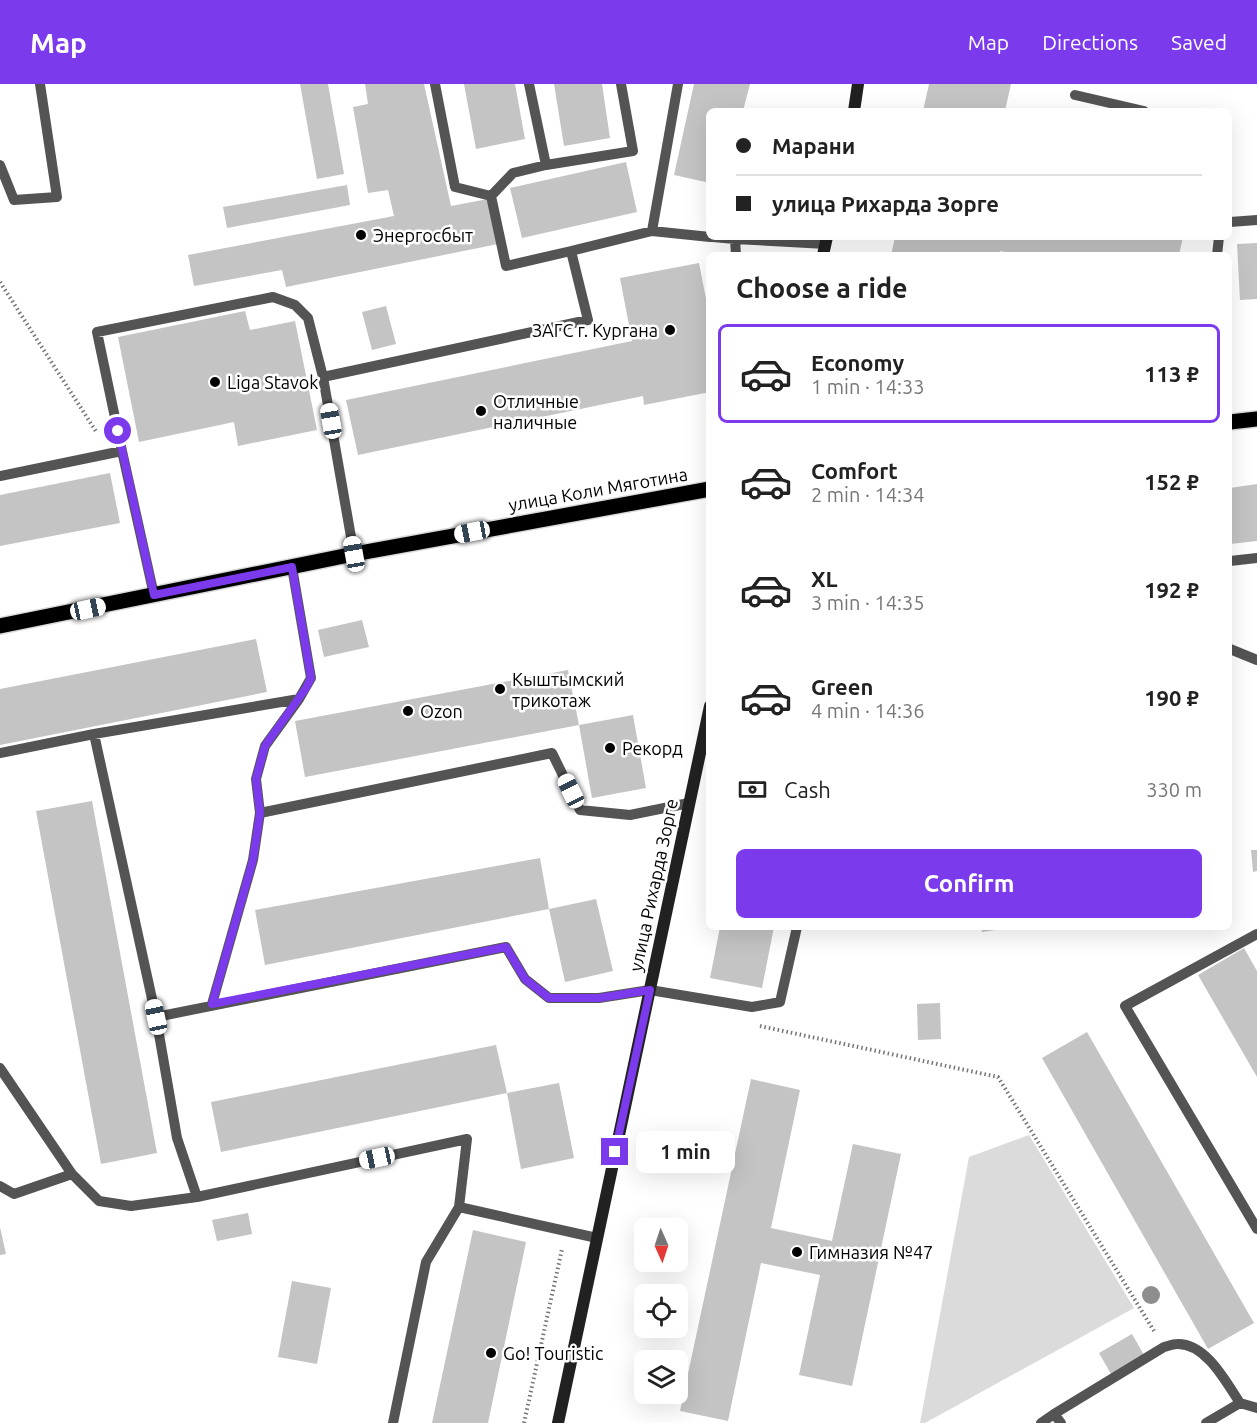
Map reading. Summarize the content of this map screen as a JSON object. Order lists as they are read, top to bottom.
{
  "streets": {
    "main road": ["улица Коли Мяготина", "улица Рихарда Зорге"]
  },
  "places": [
    "Энергосбыт",
    "ЗАГС г. Кургана",
    "Liga Stavok",
    "Отличные наличные",
    "Кыштымский трикотаж",
    "Ozon",
    "Рекорд",
    "Гимназия №47",
    "Go! Touristic"
  ],
  "north": "bottom",
  "page": {
    "header": "Map",
    "nav": ["Map", "Directions", "Saved"],
    "banner": ["Марани", "улица Рихарда Зорге"],
    "heading": "Choose a ride",
    "list": [
      {
        "name": "Economy",
        "note": "1 min · 14:33",
        "value": "113 ₽"
      },
      {
        "name": "Comfort",
        "note": "2 min · 14:34",
        "value": "152 ₽"
      },
      {
        "name": "XL",
        "note": "3 min · 14:35",
        "value": "192 ₽"
      },
      {
        "name": "Green",
        "note": "4 min · 14:36",
        "value": "190 ₽"
      }
    ],
    "pay": ["Cash", "330 m"],
    "buttons": "Confirm",
    "bubble": "1 min"
  }
}
